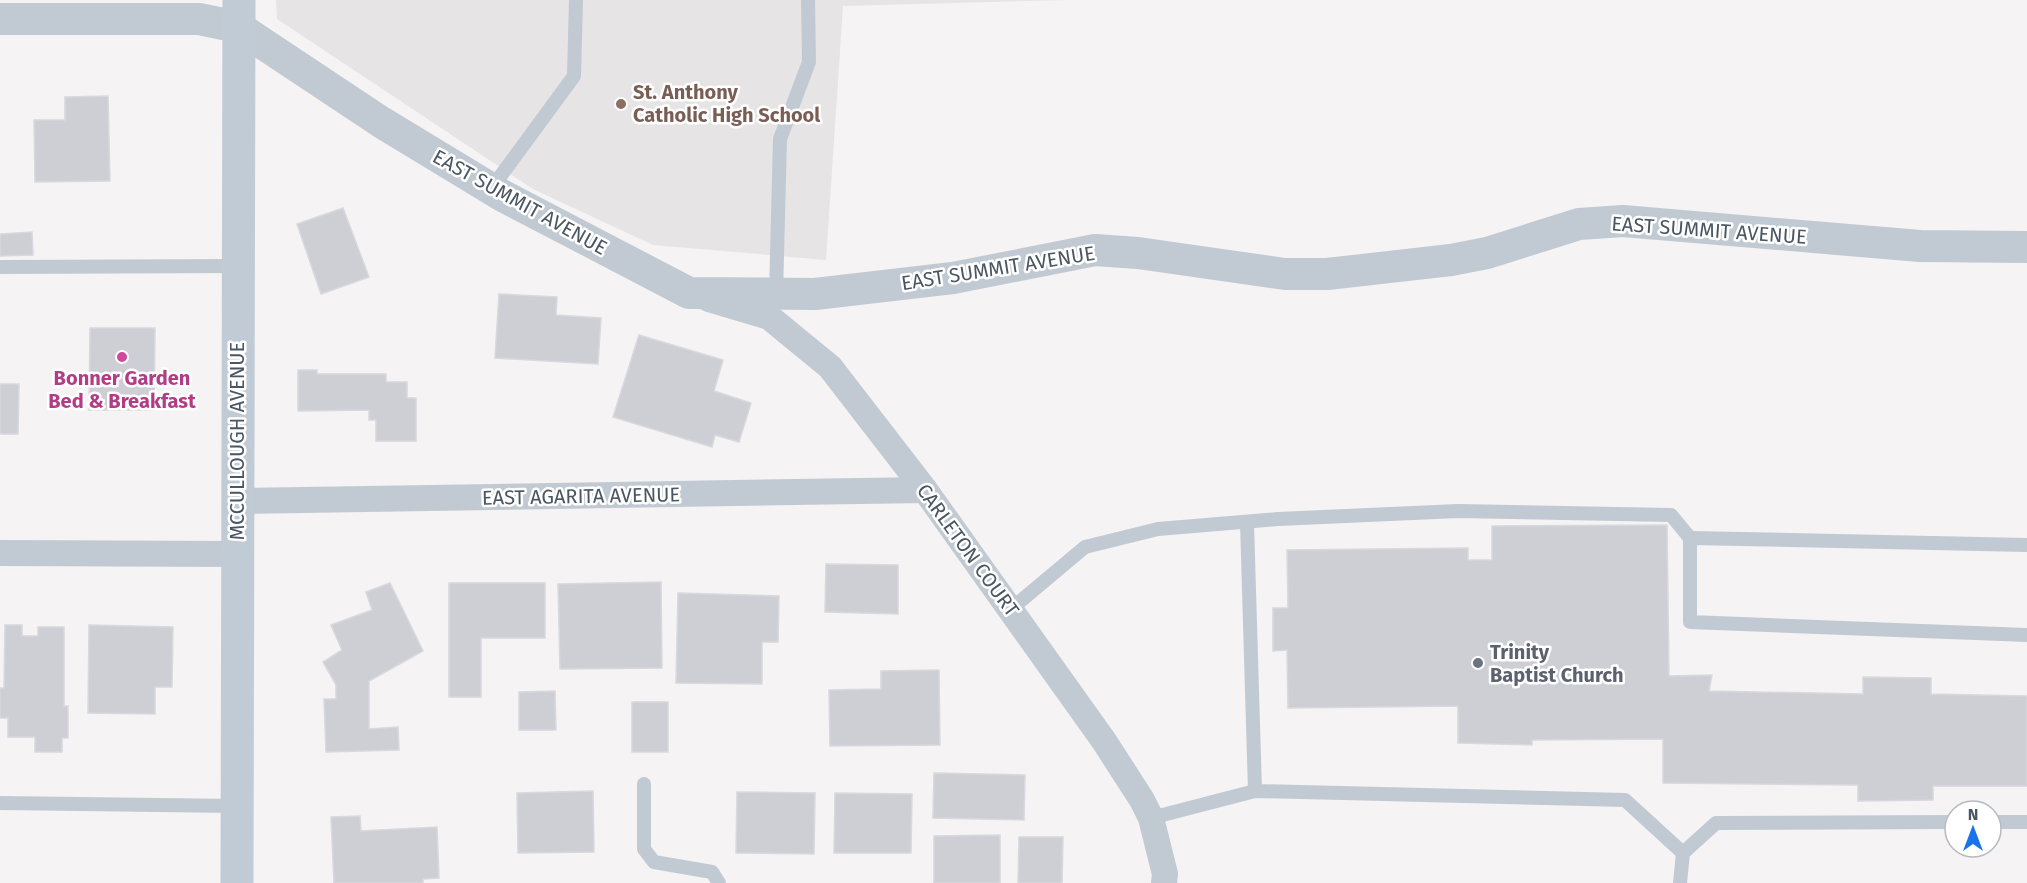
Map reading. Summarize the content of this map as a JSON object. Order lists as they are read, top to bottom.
{
  "streets": {
    "main road": ["MCCULLOUGH AVENUE"],
    "street": ["EAST SUMMIT AVENUE", "EAST AGARITA AVENUE", "CARLETON COURT"]
  },
  "crossings": [
    ["EAST SUMMIT AVENUE", "MCCULLOUGH AVENUE"],
    ["EAST SUMMIT AVENUE", "CARLETON COURT"],
    ["MCCULLOUGH AVENUE", "EAST AGARITA AVENUE"],
    ["EAST AGARITA AVENUE", "CARLETON COURT"]
  ],
  "places": ["St. Anthony Catholic High School", "Bonner Garden Bed & Breakfast", "Trinity Baptist Church"],
  "north": "top"
}
